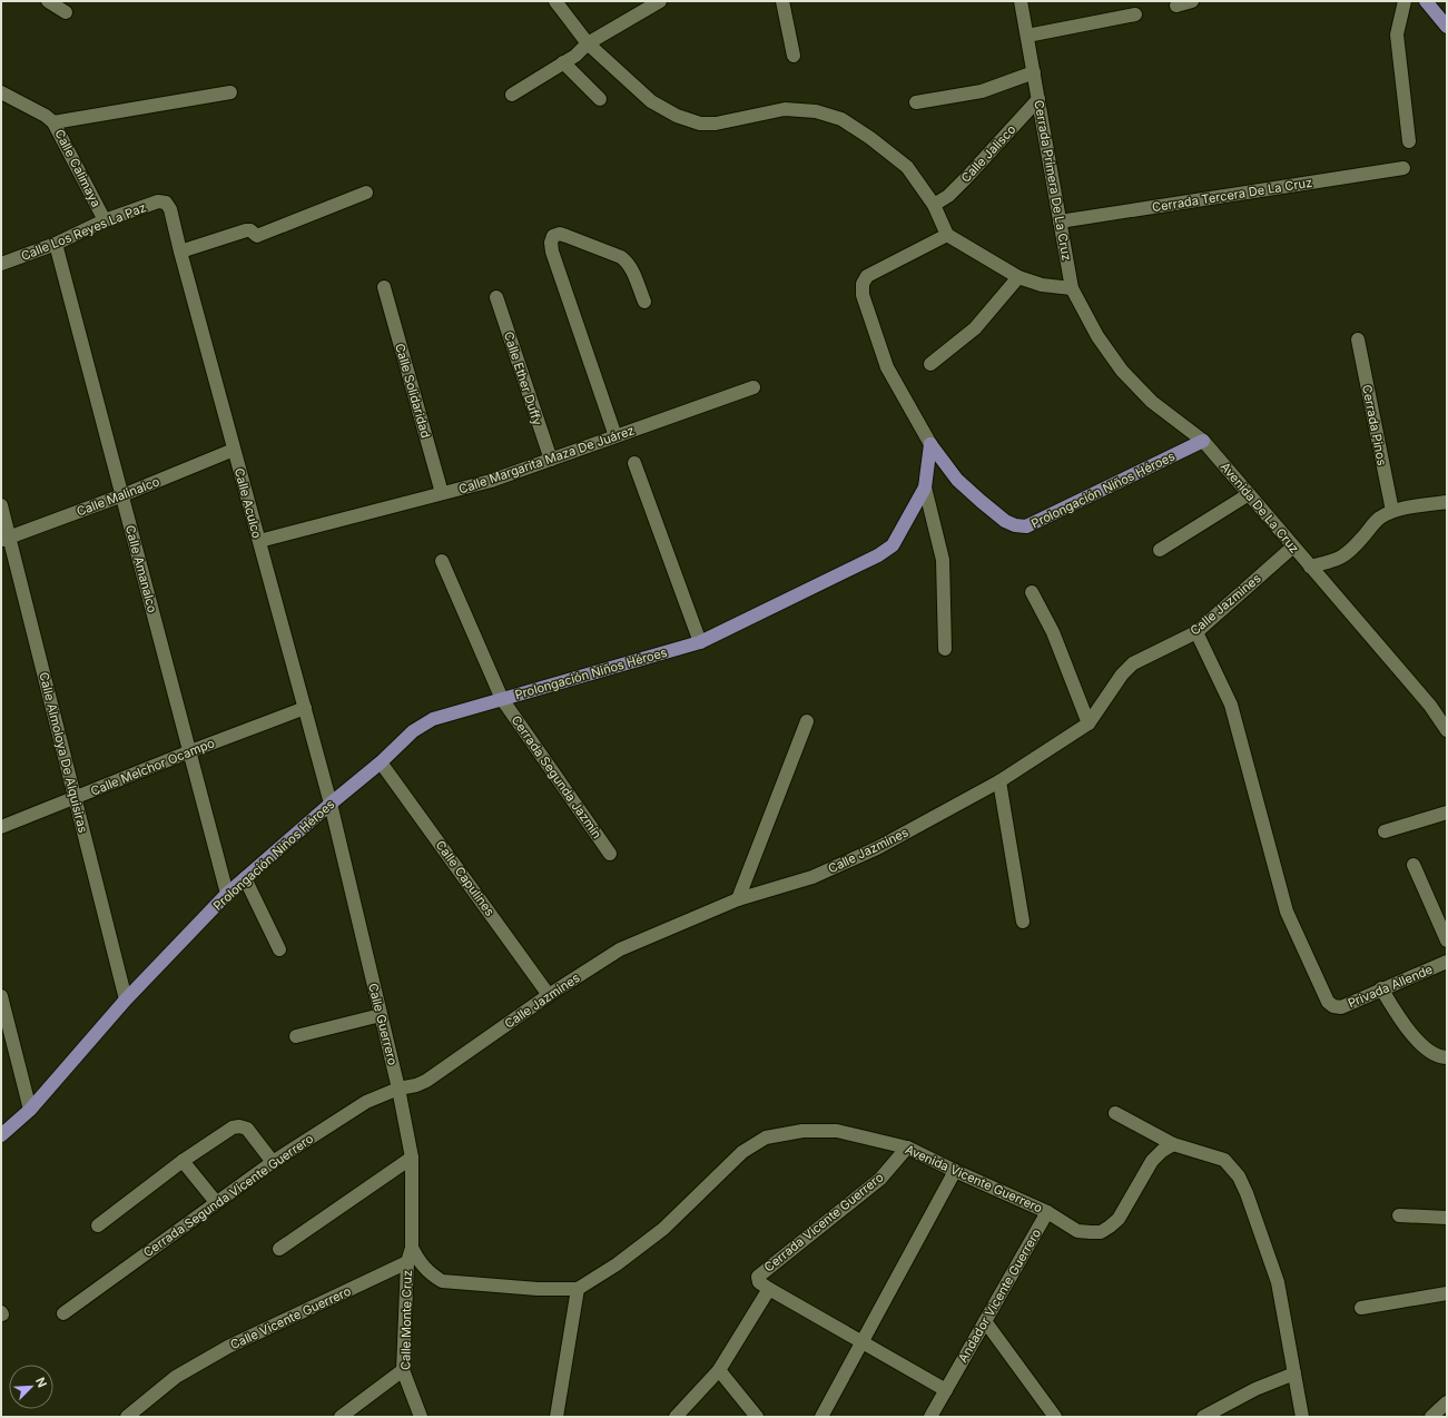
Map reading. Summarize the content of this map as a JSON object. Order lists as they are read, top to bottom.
{
  "streets": {
    "main road": ["Prolongación Niños Héroes"],
    "street": [
      "Calle Jalisco",
      "Calle Calimaya",
      "Cerrada Primera De La Cruz",
      "Cerrada Tercera De La Cruz",
      "Calle Los Reyes La Paz",
      "Calle Ether Duffy",
      "Calle Solidaridad",
      "Cerrada Pinos",
      "Calle Margarita Maza De Juárez",
      "Calle Malinalco",
      "Calle Aculco",
      "Avenida De La Cruz",
      "Calle Amanalco",
      "Calle Jazmines",
      "Calle Almoloya De Alquisiras",
      "Calle Melchor Ocampo",
      "Cerrada Segunda Jazmín",
      "Calle Capulines",
      "Privada Allende",
      "Calle Guerrero",
      "Avenida Vicente Guerrero",
      "Cerrada Segunda Vicente Guerrero",
      "Cerrada Vicente Guerrero",
      "Andador Vicente Guerrero",
      "Calle Vicente Guerrero",
      "Calle Monte Cruz"
    ]
  },
  "crossings": [
    ["Calle Jalisco", "Cerrada Primera De La Cruz"],
    ["Calle Calimaya", "Calle Los Reyes La Paz"],
    ["Cerrada Primera De La Cruz", "Cerrada Tercera De La Cruz"],
    ["Cerrada Primera De La Cruz", "Avenida De La Cruz"],
    ["Calle Los Reyes La Paz", "Calle Aculco"],
    ["Calle Los Reyes La Paz", "Calle Amanalco"],
    ["Calle Ether Duffy", "Calle Margarita Maza De Juárez"],
    ["Calle Solidaridad", "Calle Margarita Maza De Juárez"],
    ["Calle Margarita Maza De Juárez", "Calle Aculco"],
    ["Prolongación Niños Héroes", "Calle Aculco"],
    ["Prolongación Niños Héroes", "Avenida De La Cruz"],
    ["Prolongación Niños Héroes", "Calle Amanalco"],
    ["Prolongación Niños Héroes", "Calle Almoloya De Alquisiras"],
    ["Prolongación Niños Héroes", "Cerrada Segunda Jazmín"],
    ["Prolongación Niños Héroes", "Calle Capulines"],
    ["Prolongación Niños Héroes", "Calle Guerrero"],
    ["Calle Malinalco", "Calle Aculco"],
    ["Calle Malinalco", "Calle Amanalco"],
    ["Calle Malinalco", "Calle Almoloya De Alquisiras"],
    ["Calle Aculco", "Calle Melchor Ocampo"],
    ["Calle Aculco", "Calle Guerrero"],
    ["Avenida De La Cruz", "Calle Jazmines"],
    ["Calle Amanalco", "Calle Melchor Ocampo"],
    ["Calle Jazmines", "Calle Capulines"],
    ["Calle Jazmines", "Privada Allende"],
    ["Calle Jazmines", "Calle Guerrero"],
    ["Calle Jazmines", "Cerrada Segunda Vicente Guerrero"],
    ["Calle Almoloya De Alquisiras", "Calle Melchor Ocampo"],
    ["Calle Guerrero", "Cerrada Segunda Vicente Guerrero"],
    ["Calle Guerrero", "Calle Monte Cruz"],
    ["Avenida Vicente Guerrero", "Cerrada Vicente Guerrero"],
    ["Avenida Vicente Guerrero", "Andador Vicente Guerrero"],
    ["Calle Vicente Guerrero", "Calle Monte Cruz"]
  ],
  "north": "top right"
}
